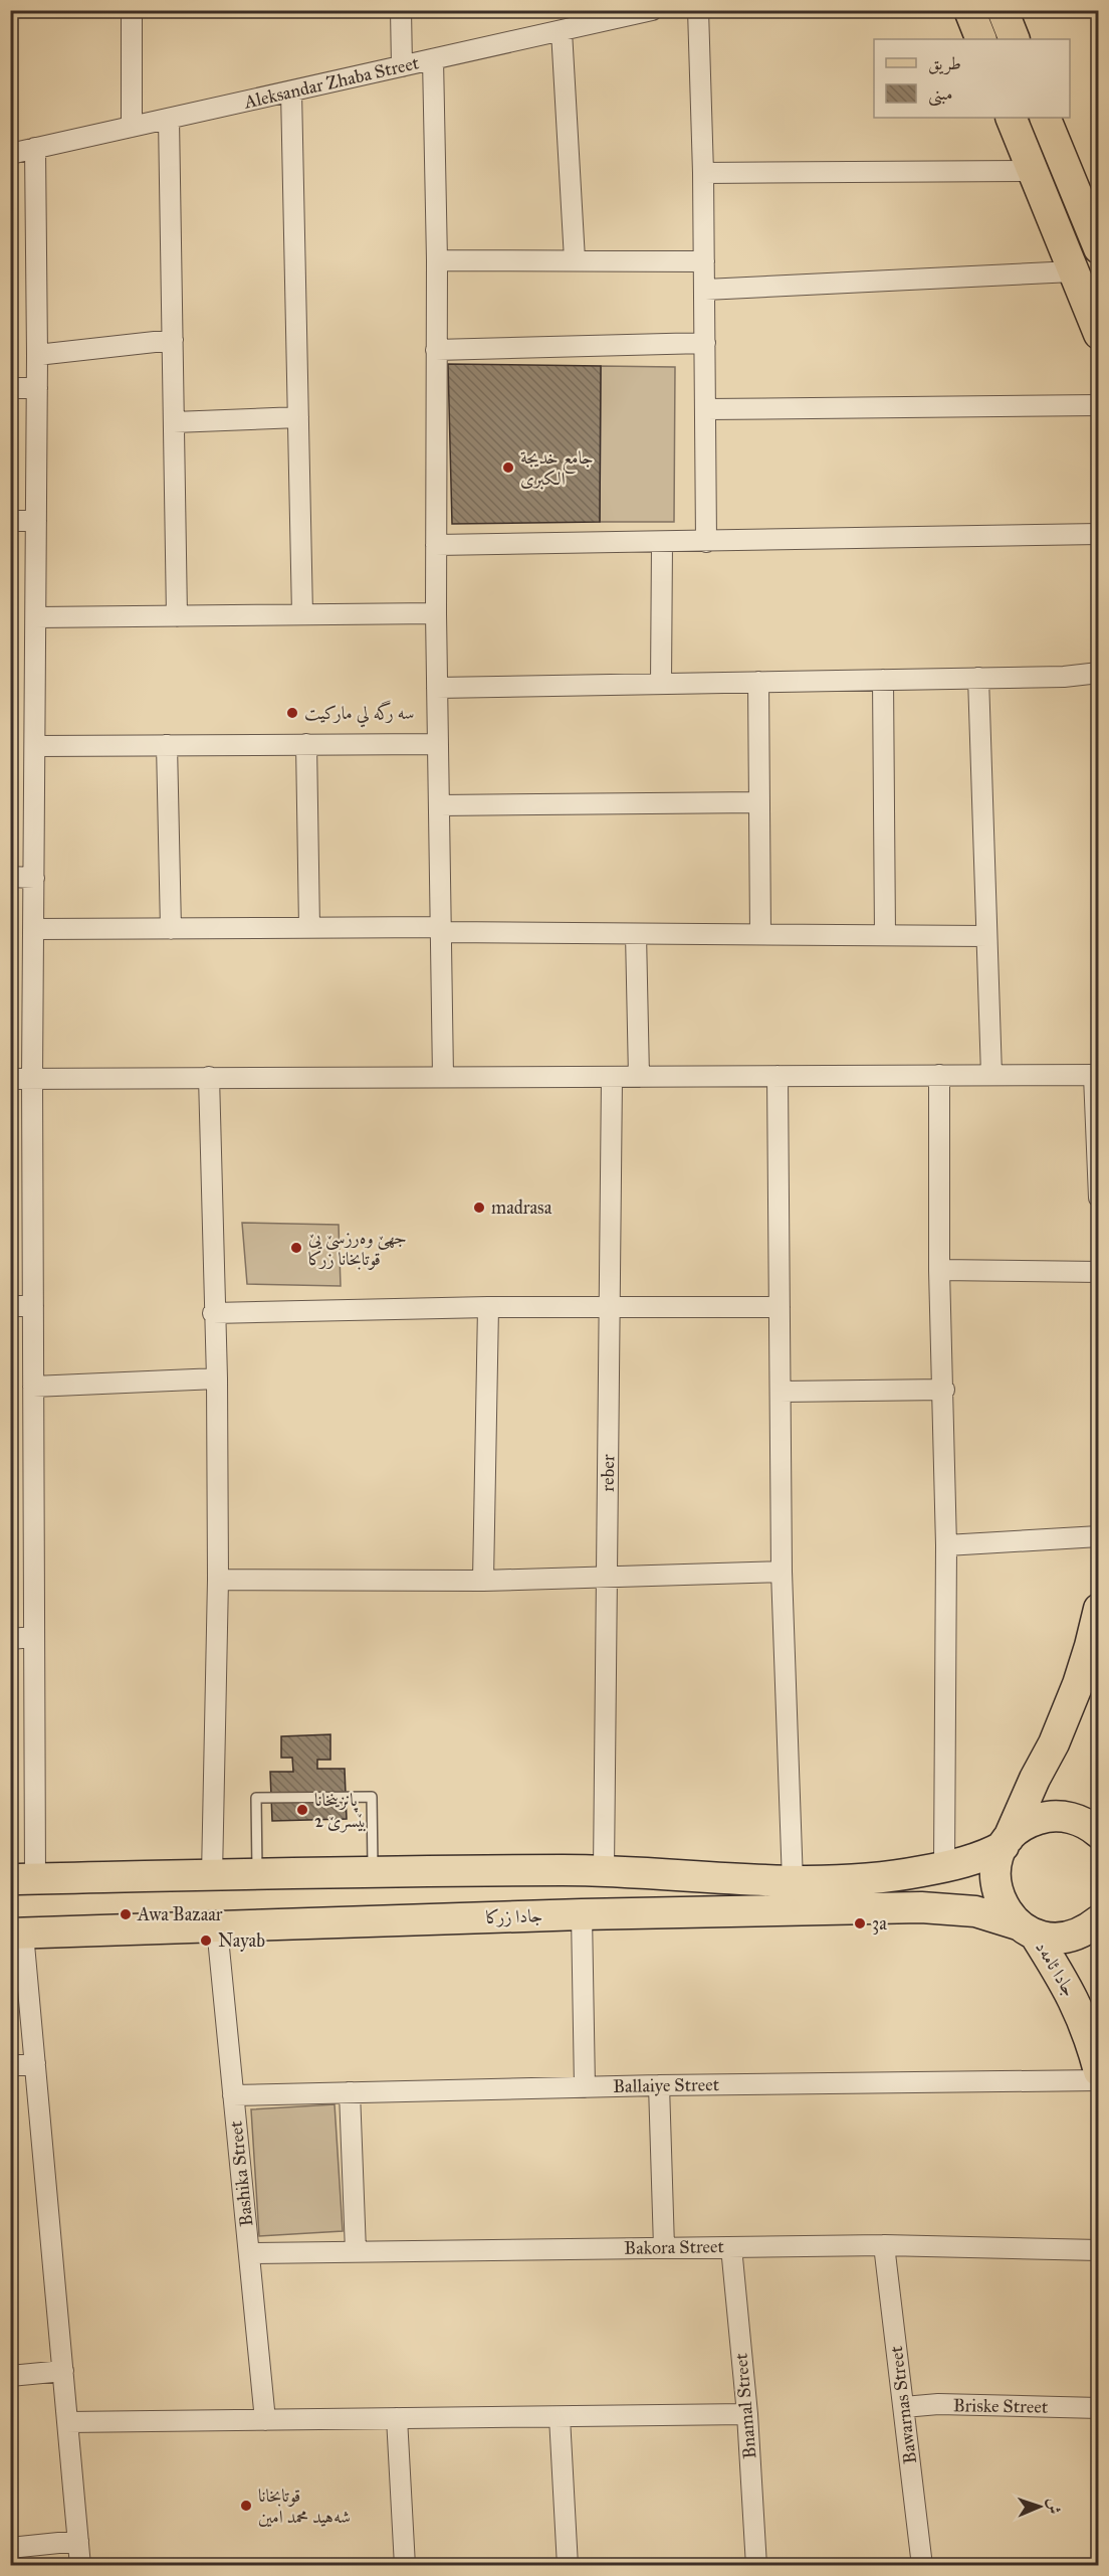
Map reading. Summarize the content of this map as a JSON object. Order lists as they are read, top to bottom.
{
  "streets": {
    "main road": ["جادا زرکا", "جادا ئامەد"],
    "street": [
      "Aleksandar Zhaba Street",
      "reber",
      "Ballaiye Street",
      "Bashika Street",
      "Bakora Street",
      "Bawarnas Street",
      "Bnamal Street",
      "Briske Street"
    ]
  },
  "crossings": [
    ["جادا زرکا", "جادا ئامەد"],
    ["جادا زرکا", "Bashika Street"],
    ["Ballaiye Street", "Bashika Street"],
    ["Bashika Street", "Bakora Street"],
    ["Bakora Street", "Bawarnas Street"],
    ["Bakora Street", "Bnamal Street"],
    ["Bawarnas Street", "Briske Street"]
  ],
  "places": [
    "جامع خدیجة الکبری",
    "سه رگه لي ماركيت",
    "madrasa",
    "جھێ وەرزسێ یێ قوتابخانا زرکا",
    "پانزینخانا بێسرێ 2",
    "Awa Bazaar",
    "3a",
    "Nayab",
    "قوتابخانا شەهید محمد امین"
  ],
  "legend": ["طريق", "مبنى"],
  "north": "right"
}
